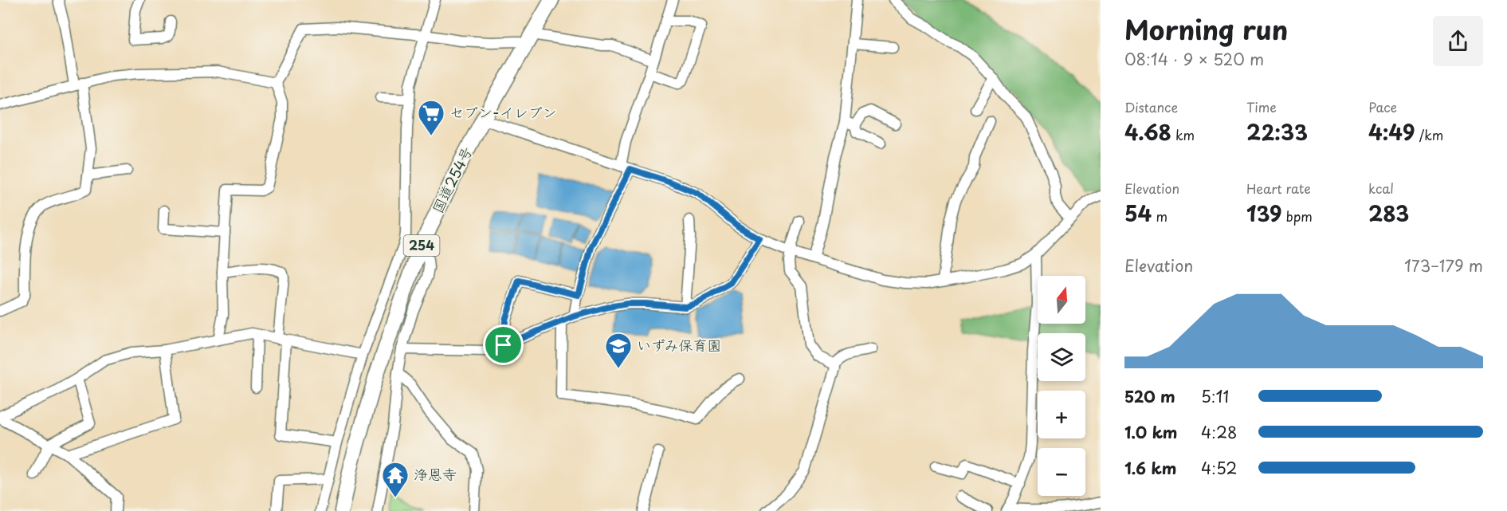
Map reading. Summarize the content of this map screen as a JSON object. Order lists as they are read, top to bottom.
{
  "streets": {
    "highway": ["国道254号", "254"]
  },
  "places": {
    "supermarket": ["セブン-イレブン"],
    "school or university": ["いずみ保育園"],
    "temple": ["浄恩寺"]
  },
  "north": "top",
  "page": {
    "heading": ["Morning run", "08:14 · 9 × 520 m"],
    "stats": [
      ["Distance", "4.68 km"],
      ["Time", "22:33"],
      ["Pace", "4:49 /km"],
      ["Elevation", "54 m"],
      ["Heart rate", "139 bpm"],
      ["kcal", "283"]
    ],
    "chart": ["Elevation", "173–179 m"],
    "map_buttons": ["+", "−"],
    "list": [
      {
        "name": "520 m",
        "note": "5:11"
      },
      {
        "name": "1.0 km",
        "note": "4:28"
      },
      {
        "name": "1.6 km",
        "note": "4:52"
      }
    ]
  }
}
